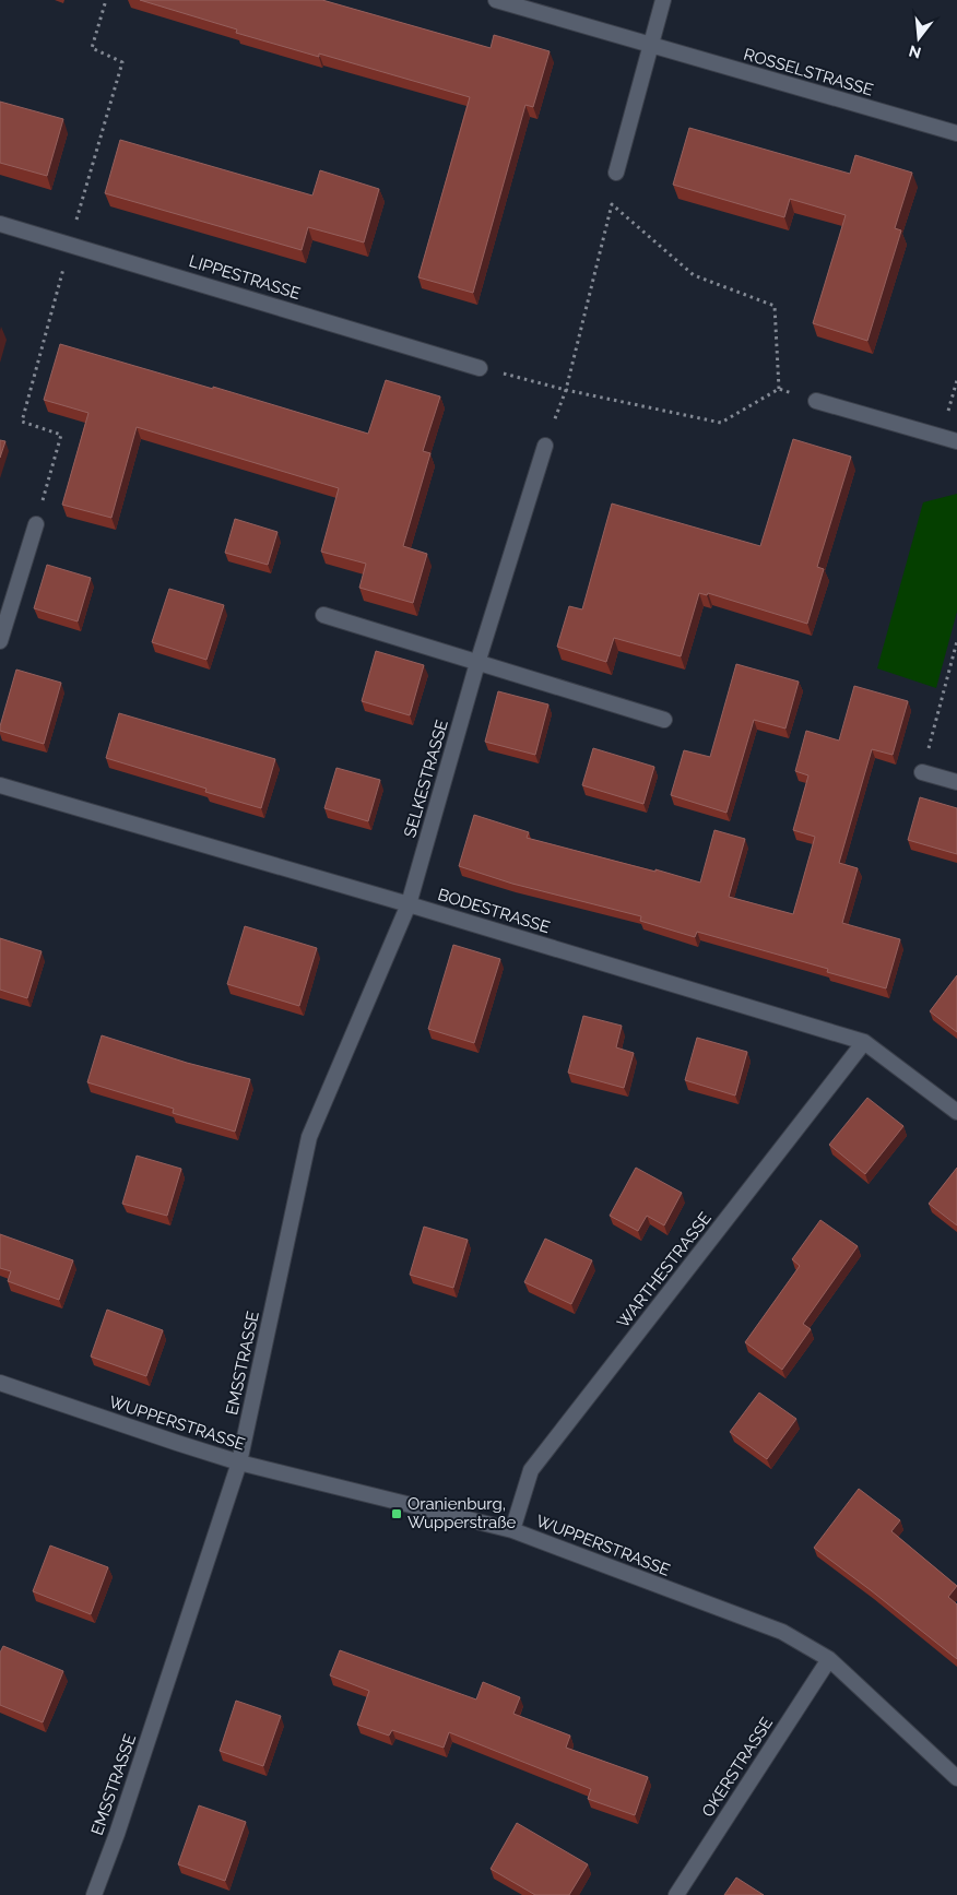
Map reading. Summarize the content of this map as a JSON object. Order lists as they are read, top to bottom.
{
  "streets": {
    "street": [
      "ROSSELSTRASSE",
      "LIPPESTRASSE",
      "SELKESTRASSE",
      "BODESTRASSE",
      "WARTHESTRASSE",
      "EMSSTRASSE",
      "WUPPERSTRASSE",
      "OKERSTRASSE"
    ]
  },
  "crossings": [
    ["SELKESTRASSE", "BODESTRASSE"],
    ["SELKESTRASSE", "EMSSTRASSE"],
    ["BODESTRASSE", "WARTHESTRASSE"],
    ["BODESTRASSE", "EMSSTRASSE"],
    ["WARTHESTRASSE", "WUPPERSTRASSE"],
    ["EMSSTRASSE", "WUPPERSTRASSE"],
    ["WUPPERSTRASSE", "OKERSTRASSE"]
  ],
  "places": {
    "transit": ["Oranienburg, Wupperstraße"]
  },
  "north": "bottom"
}
